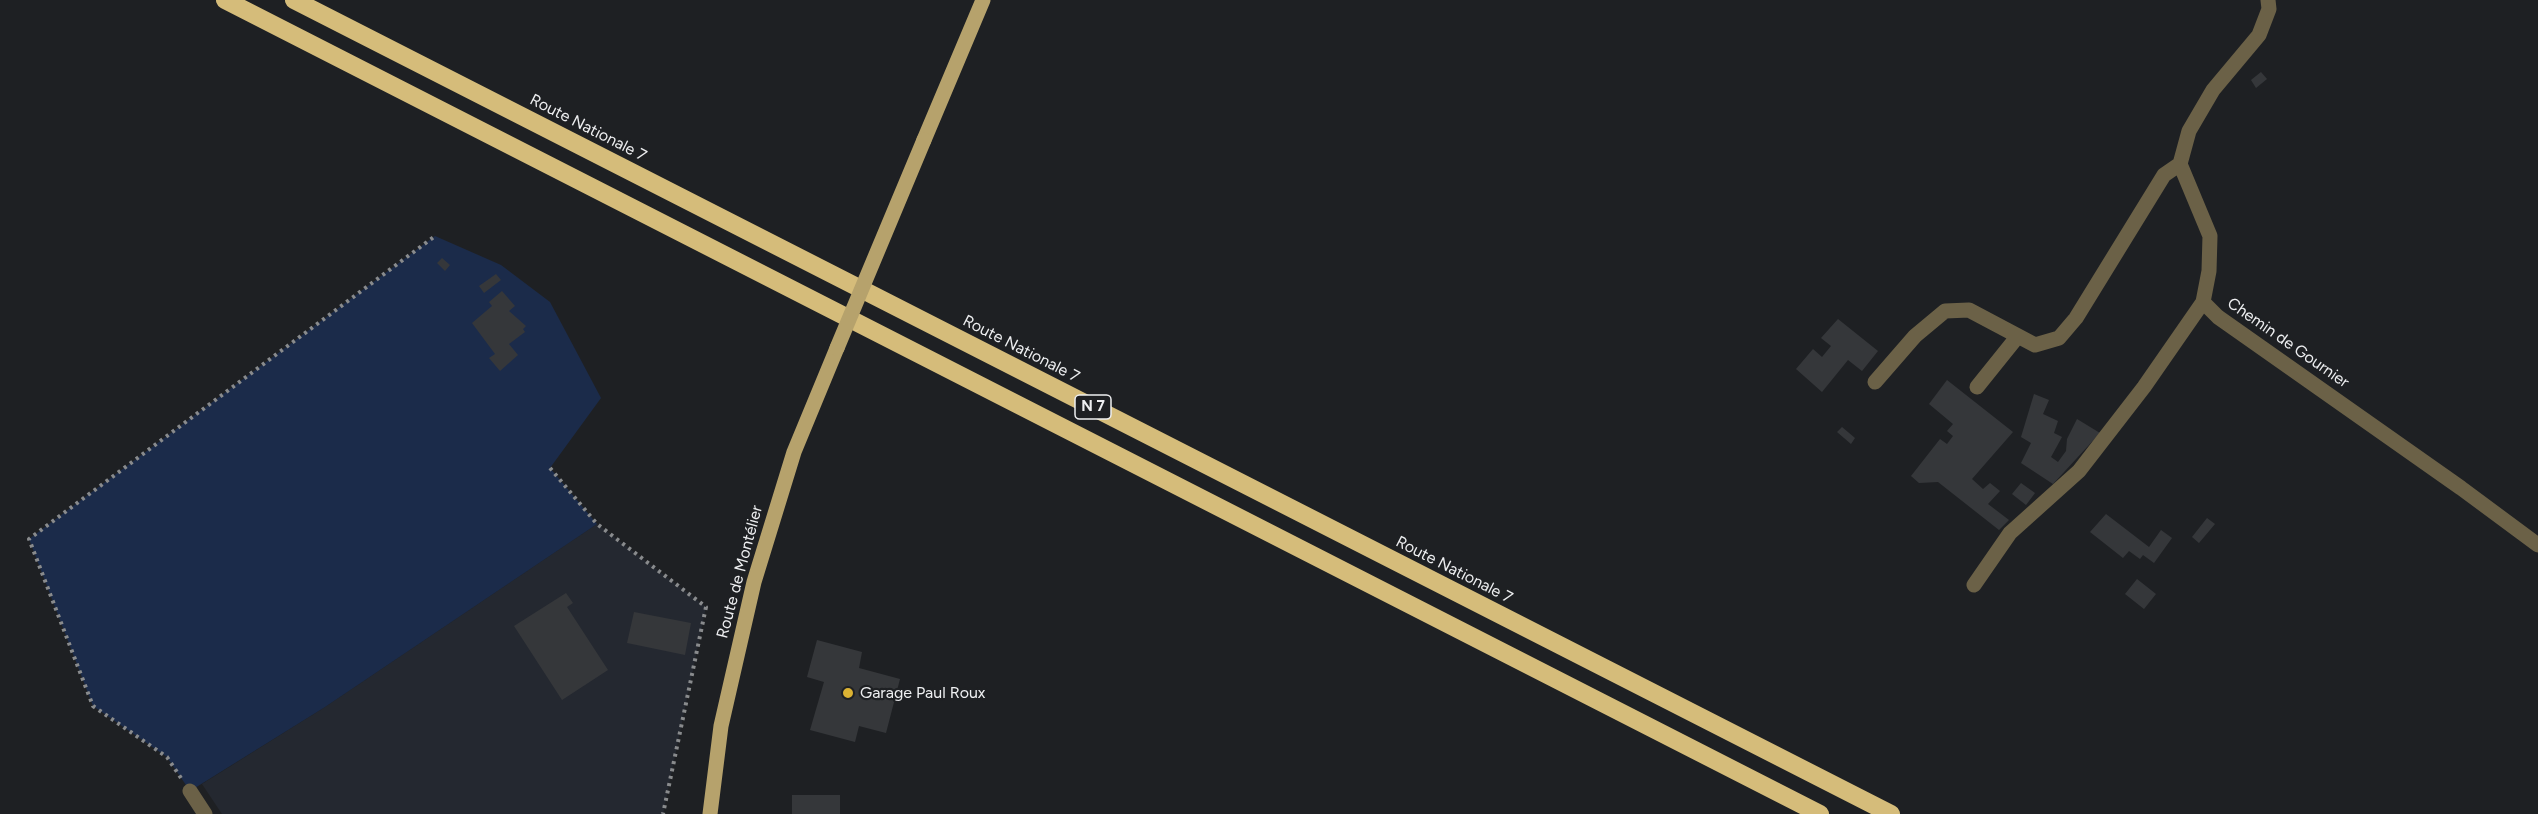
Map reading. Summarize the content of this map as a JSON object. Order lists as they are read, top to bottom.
{
  "streets": {
    "highway": ["Route Nationale 7", "N 7"],
    "main road": ["Route de Montélier"],
    "street": ["Chemin de Gournier"]
  },
  "places": ["Garage Paul Roux"]
}
